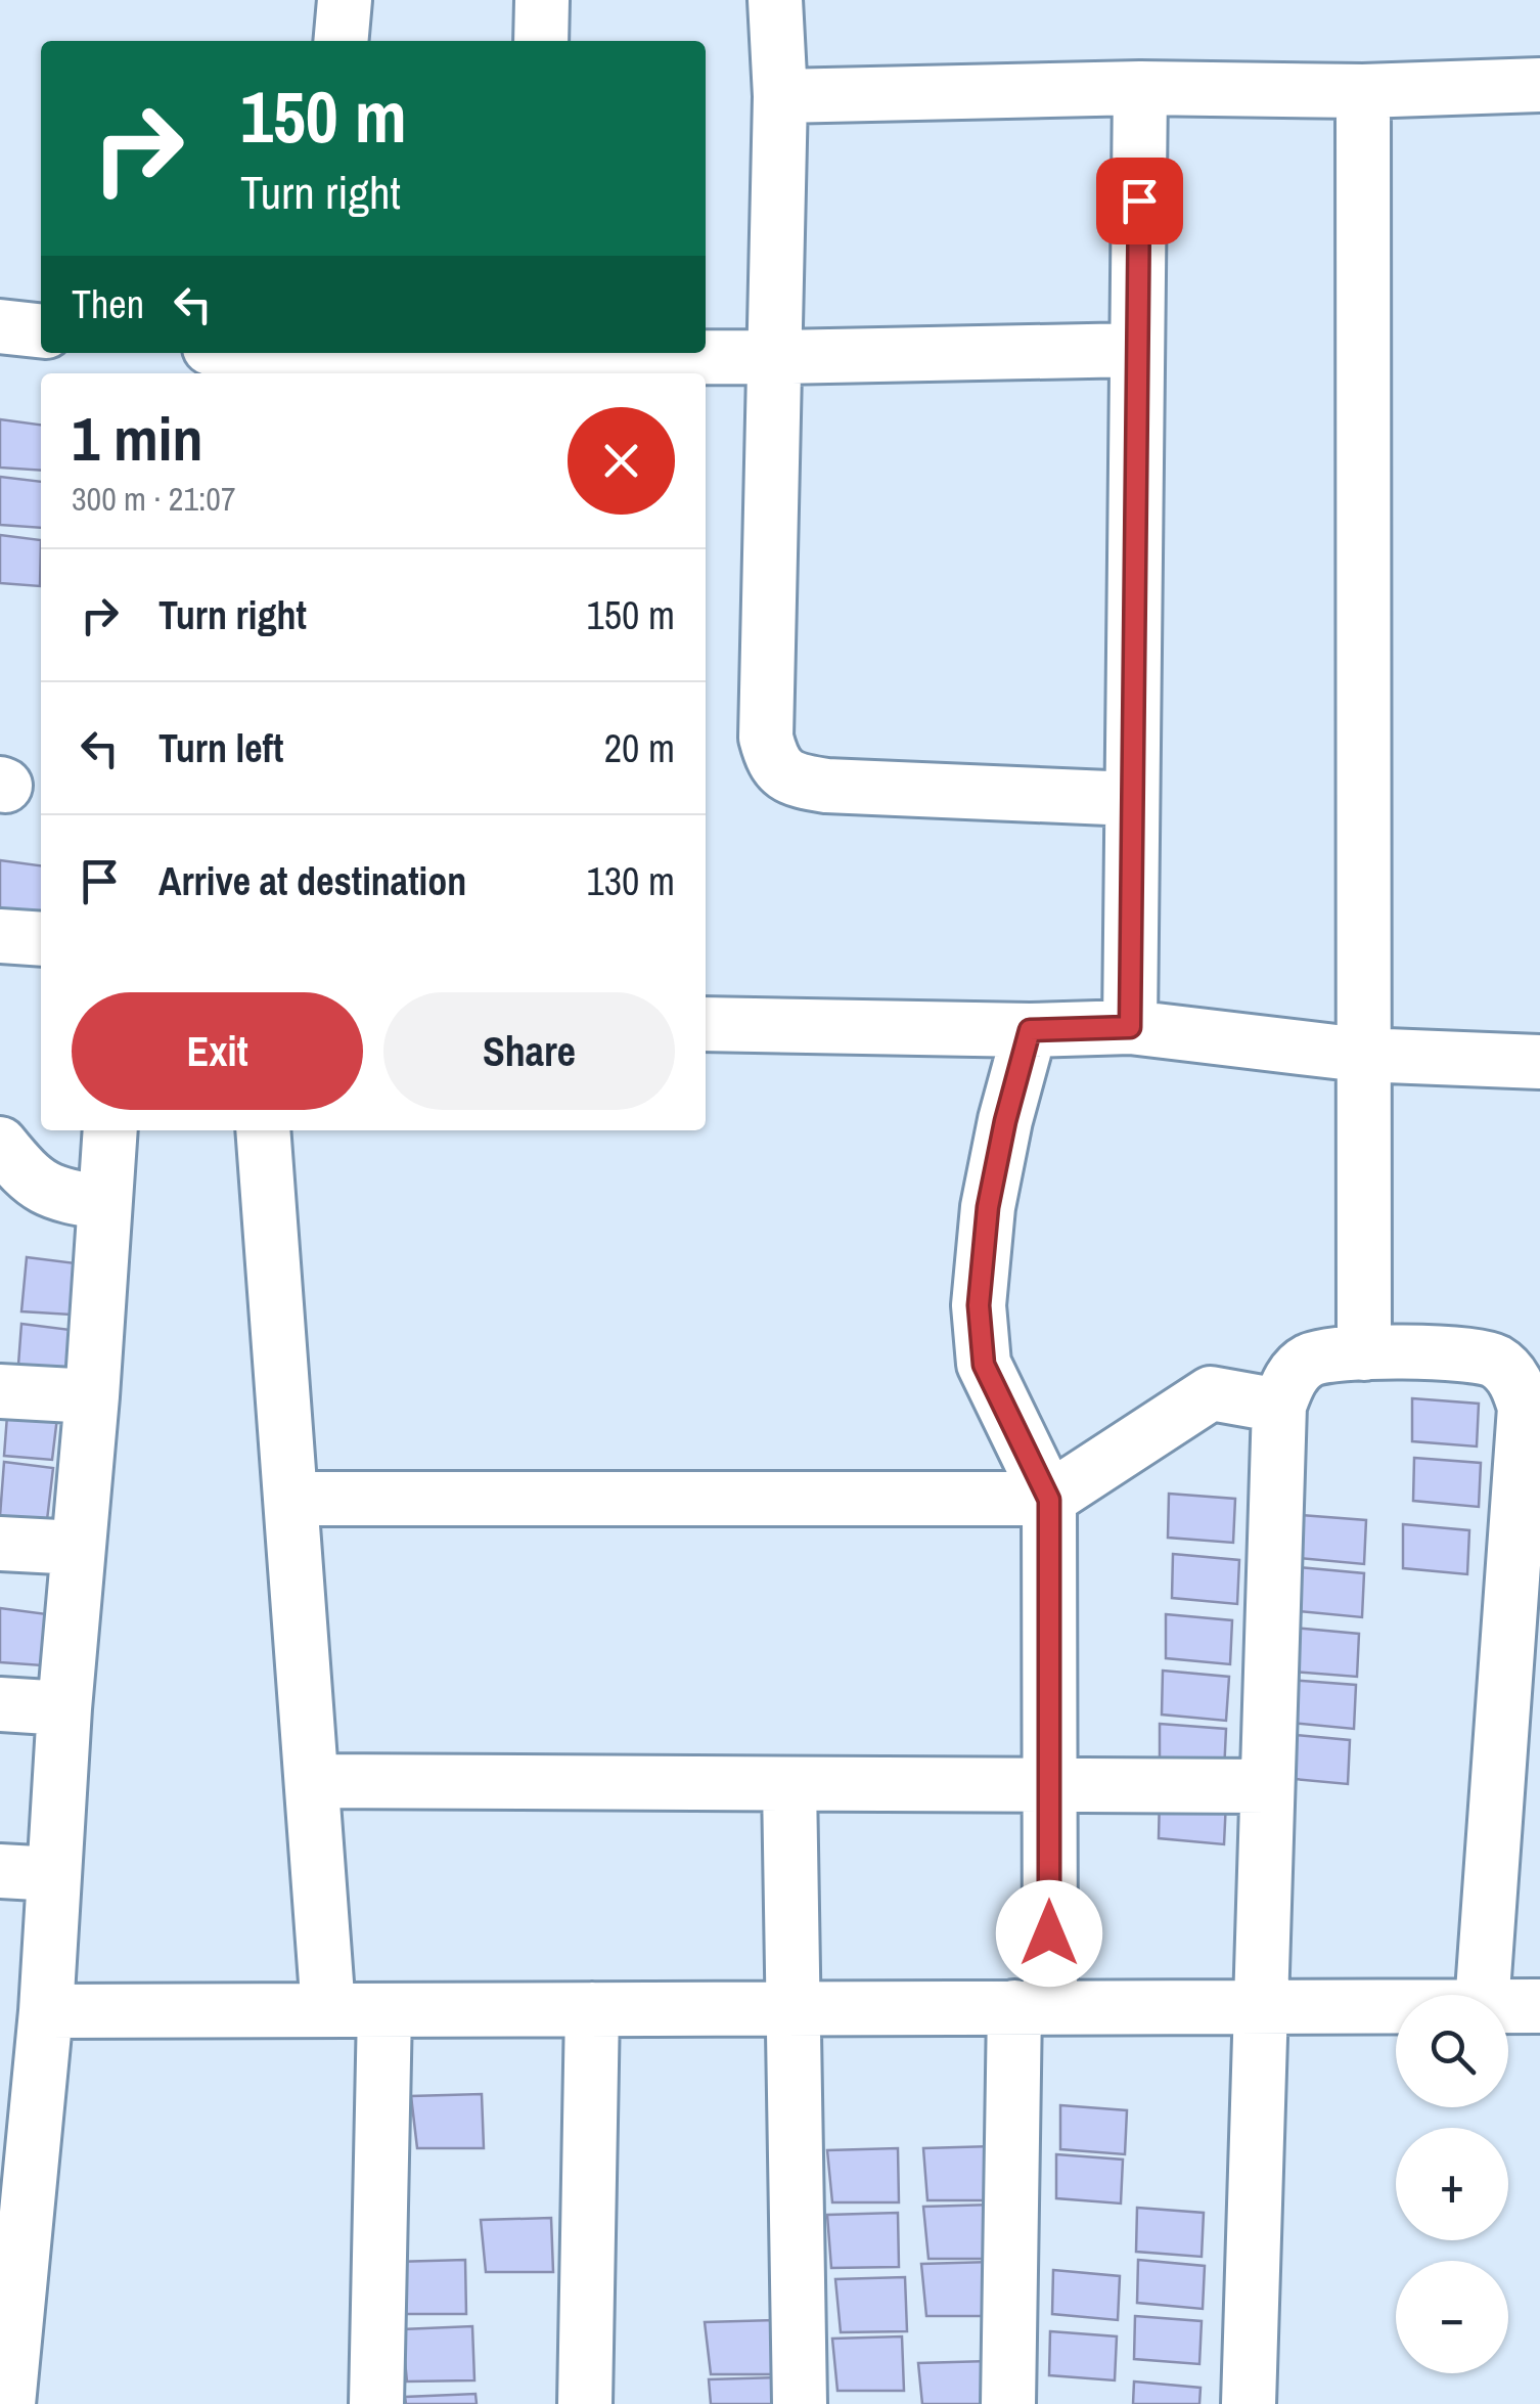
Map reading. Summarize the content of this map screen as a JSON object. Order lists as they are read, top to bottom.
{
  "page": {
    "turn": ["150 m", "Turn right"],
    "then": "Then",
    "heading": ["1 min", "300 m · 21:07"],
    "list": [
      {
        "name": "Turn right",
        "value": "150 m"
      },
      {
        "name": "Turn left",
        "value": "20 m"
      },
      {
        "name": "Arrive at destination",
        "value": "130 m"
      }
    ],
    "buttons": ["Exit", "Share"],
    "map_buttons": ["+", "−"]
  }
}
